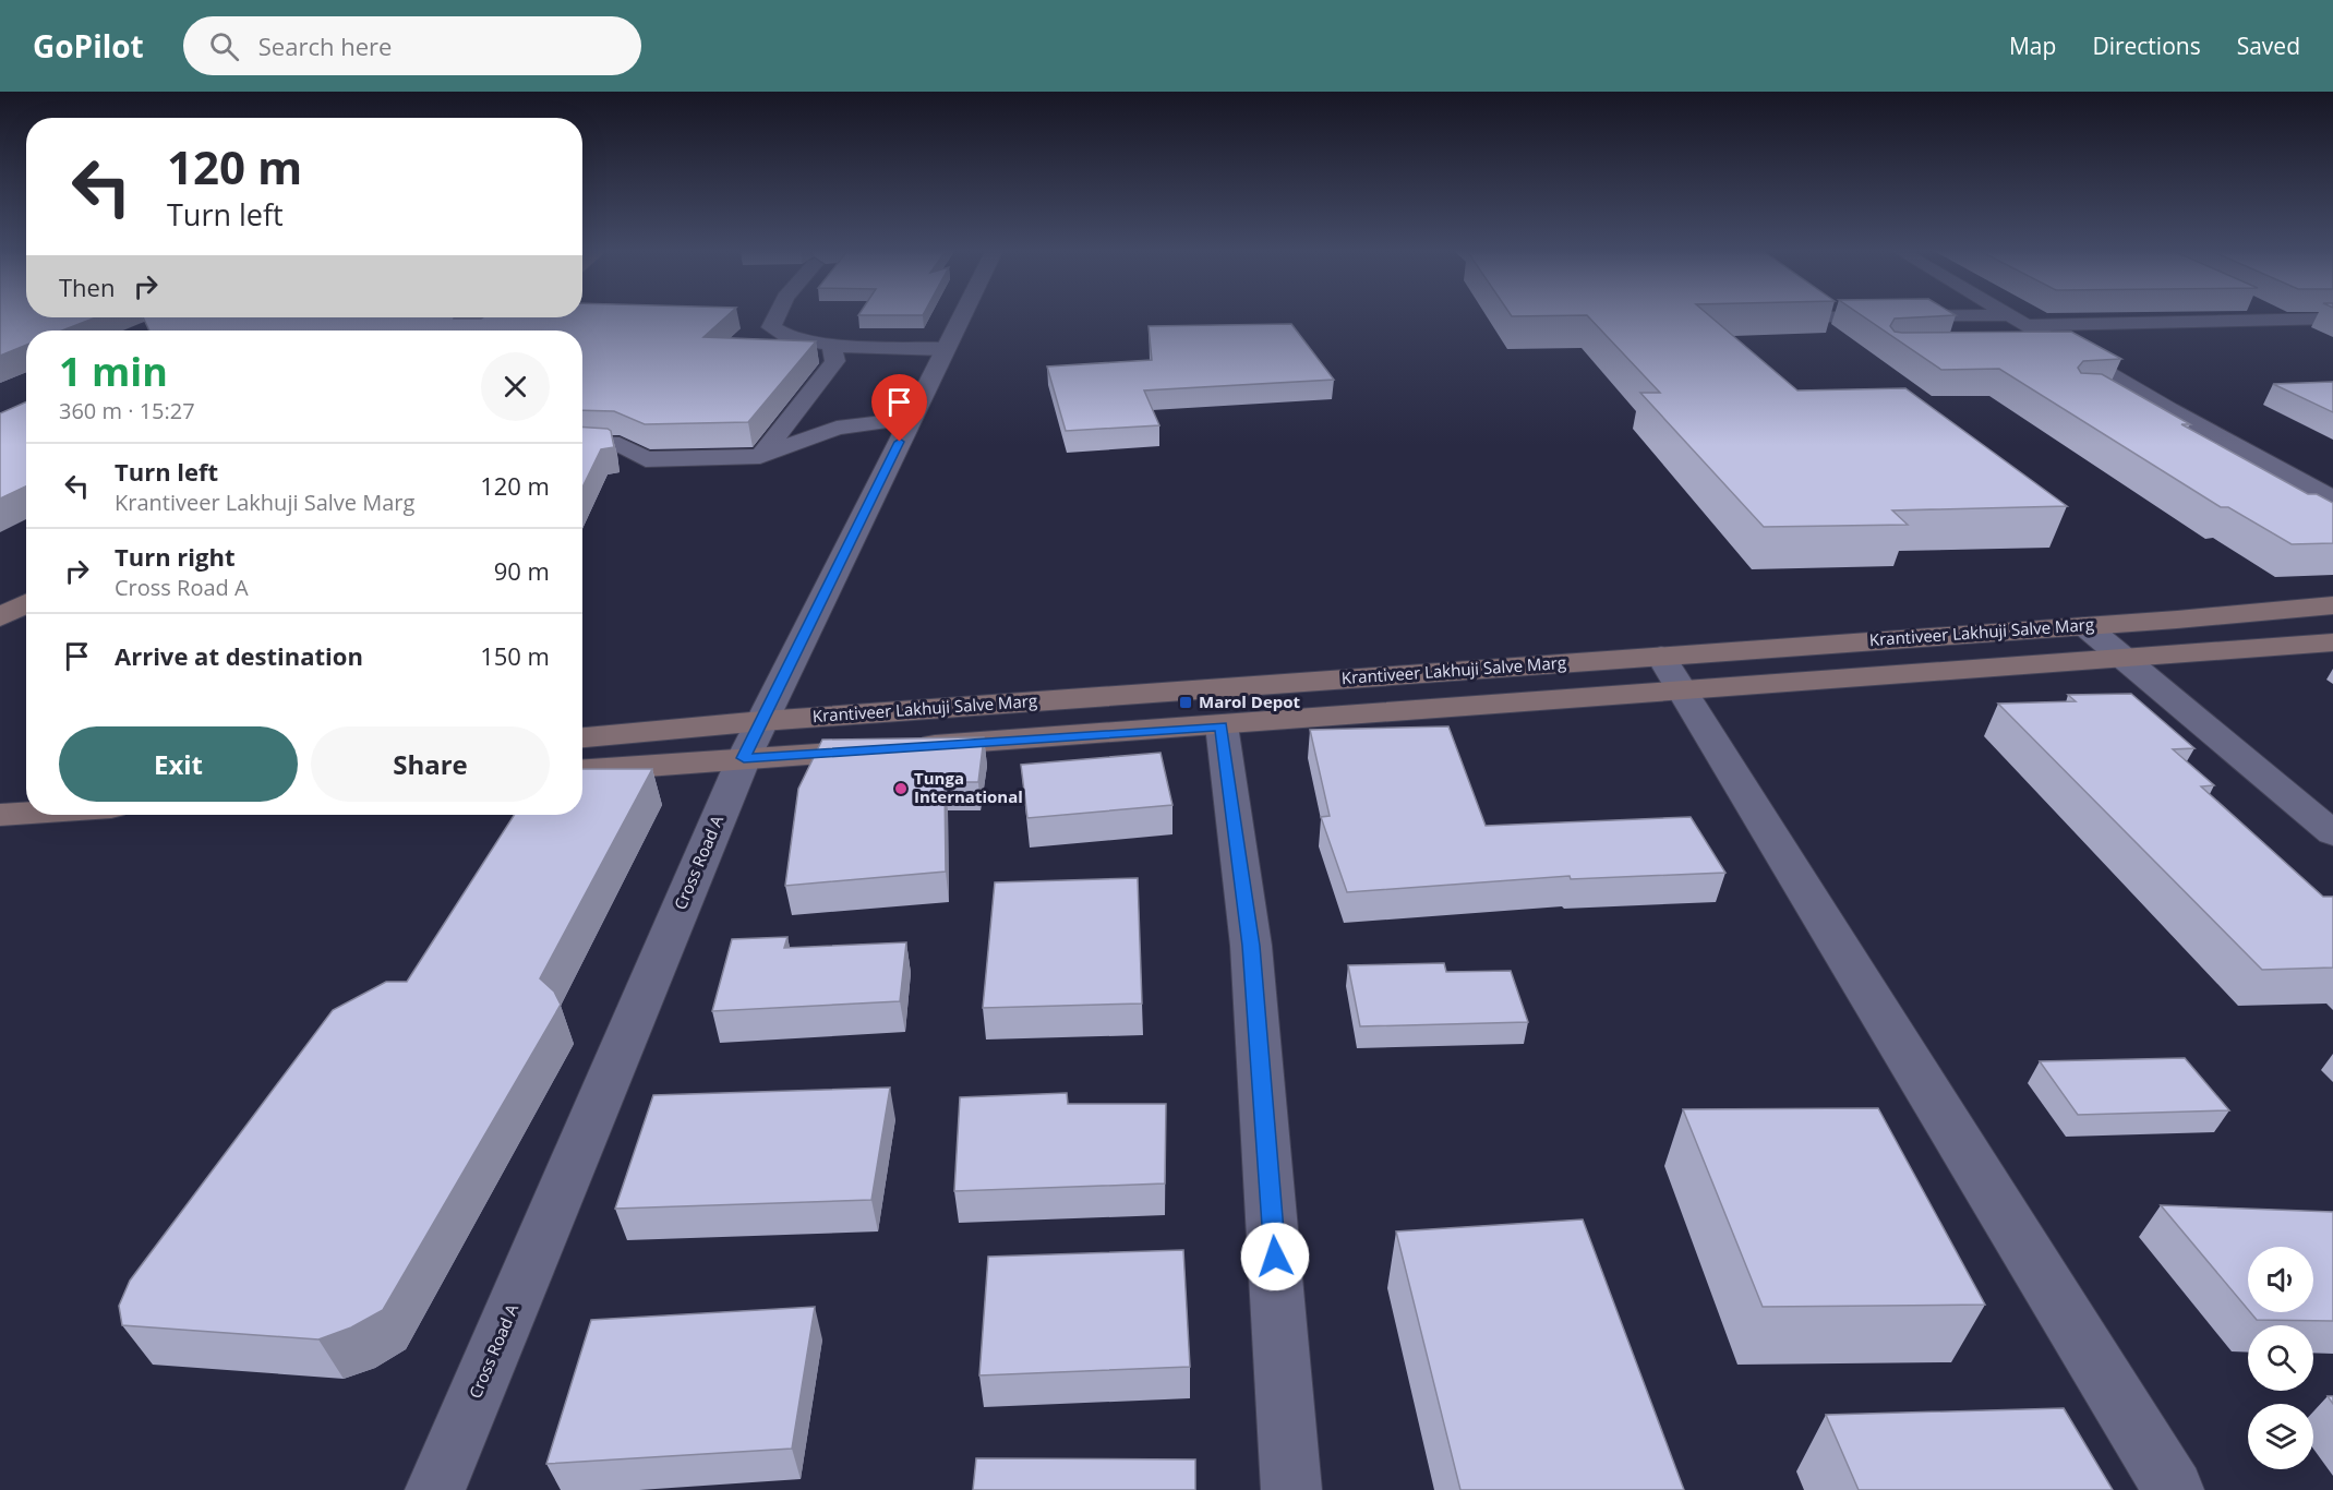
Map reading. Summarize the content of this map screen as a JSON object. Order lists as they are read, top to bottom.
{
  "streets": {
    "main road": ["Krantiveer Lakhuji Salve Marg"],
    "street": ["Cross Road A"]
  },
  "crossings": [
    ["Krantiveer Lakhuji Salve Marg", "Cross Road A"]
  ],
  "places": {
    "transit": ["Marol Depot"],
    "other": ["Tunga International"]
  },
  "page": {
    "header": "GoPilot",
    "search": "Search here",
    "nav": ["Map", "Directions", "Saved"],
    "turn": ["120 m", "Turn left"],
    "then": "Then",
    "heading": ["1 min", "360 m · 15:27"],
    "list": [
      {
        "name": "Turn left",
        "note": "Krantiveer Lakhuji Salve Marg",
        "value": "120 m"
      },
      {
        "name": "Turn right",
        "note": "Cross Road A",
        "value": "90 m"
      },
      {
        "name": "Arrive at destination",
        "value": "150 m"
      }
    ],
    "buttons": ["Exit", "Share"]
  }
}
